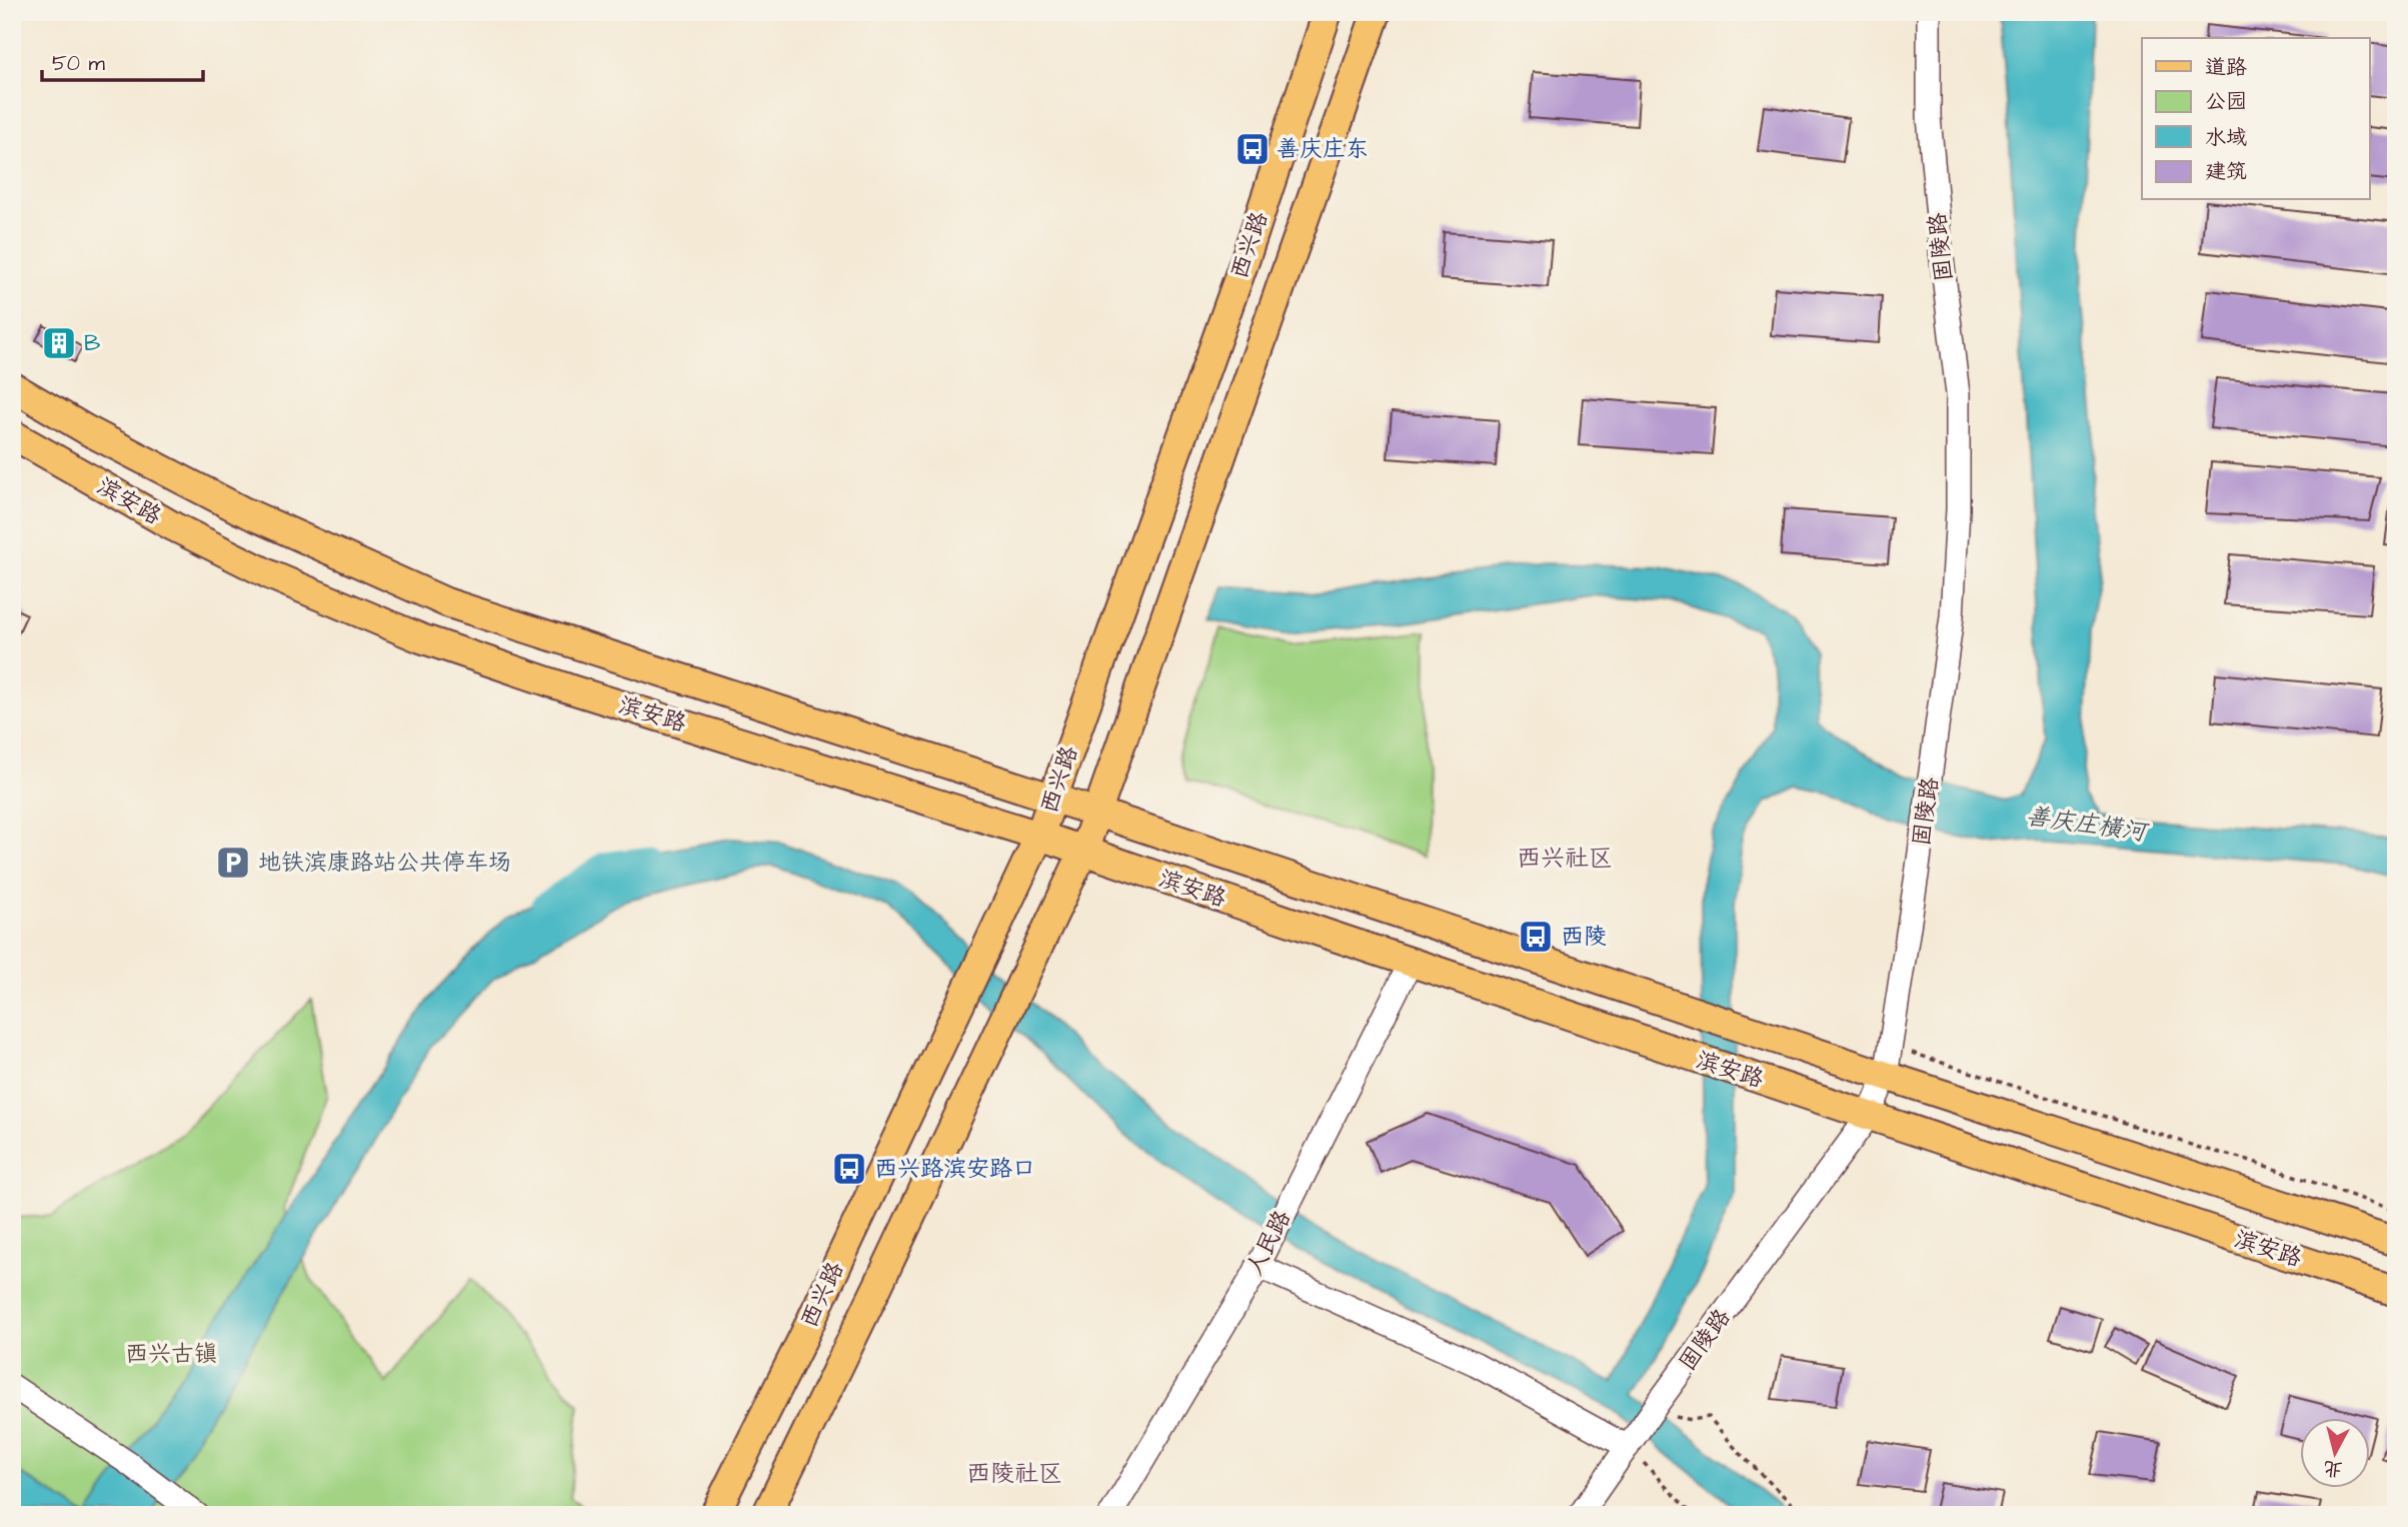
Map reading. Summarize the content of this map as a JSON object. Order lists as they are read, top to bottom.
{
  "streets": {
    "main road": ["西兴路", "滨安路"],
    "street": ["固陵路", "人民路"]
  },
  "crossings": [
    ["西兴路", "滨安路"],
    ["固陵路", "滨安路"],
    ["滨安路", "人民路"]
  ],
  "districts": ["西兴社区", "西陵社区"],
  "water": ["善庆庄横河"],
  "parks": ["西兴古镇"],
  "places": {
    "bus stop": ["善庆庄东", "西陵", "西兴路滨安路口"],
    "building": ["B"],
    "parking": ["地铁滨康路站公共停车场"]
  },
  "legend": [
    "道路",
    "公园",
    "水域",
    "建筑"
  ],
  "scale_bar": "50 m",
  "north": "bottom"
}
